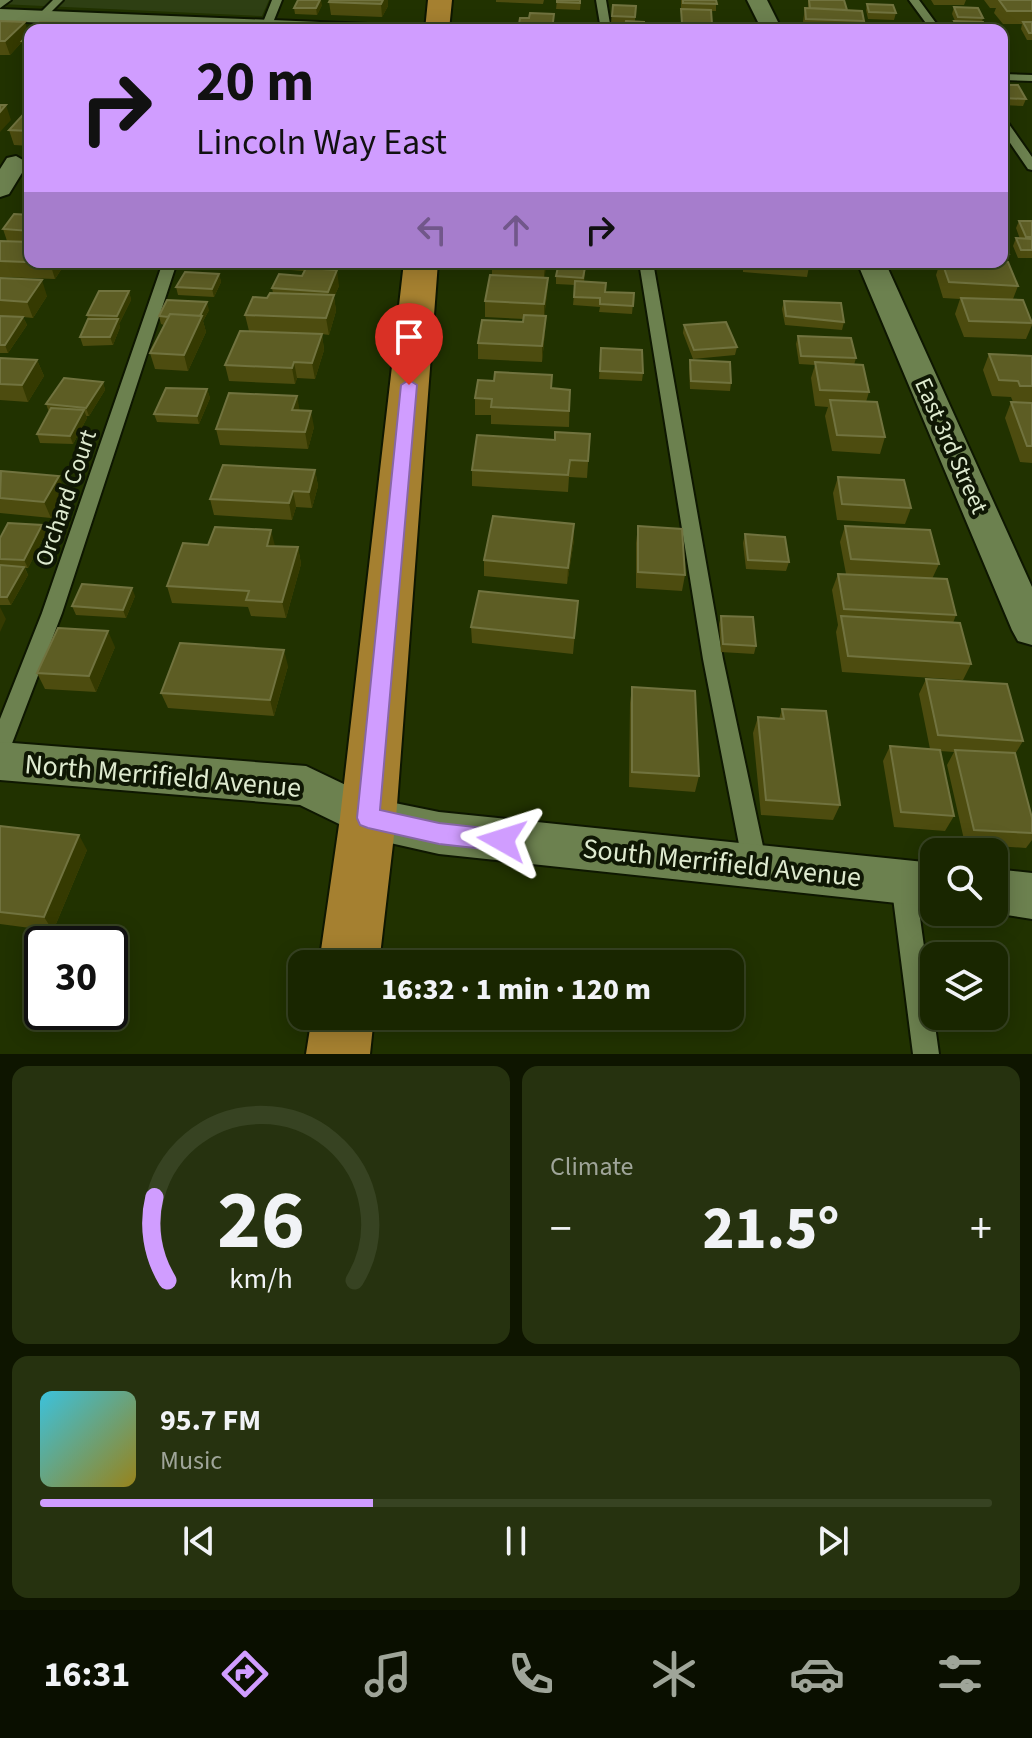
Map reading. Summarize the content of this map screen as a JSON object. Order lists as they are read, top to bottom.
{
  "streets": {
    "street": ["East 3rd Street", "North Merrifield Avenue", "South Merrifield Avenue"],
    "lane": ["Orchard Court"]
  },
  "crossings": [
    ["North Merrifield Avenue", "South Merrifield Avenue"]
  ],
  "page": {
    "turn": ["20 m", "Lincoln Way East"],
    "limit": "30",
    "trip": "16:32 · 1 min · 120 m",
    "tile": "Climate",
    "heat": ["−", "21.5°", "+"],
    "song": ["95.7 FM", "Music"],
    "tabs": "16:31",
    "gauge": ["26", "km/h"]
  }
}
